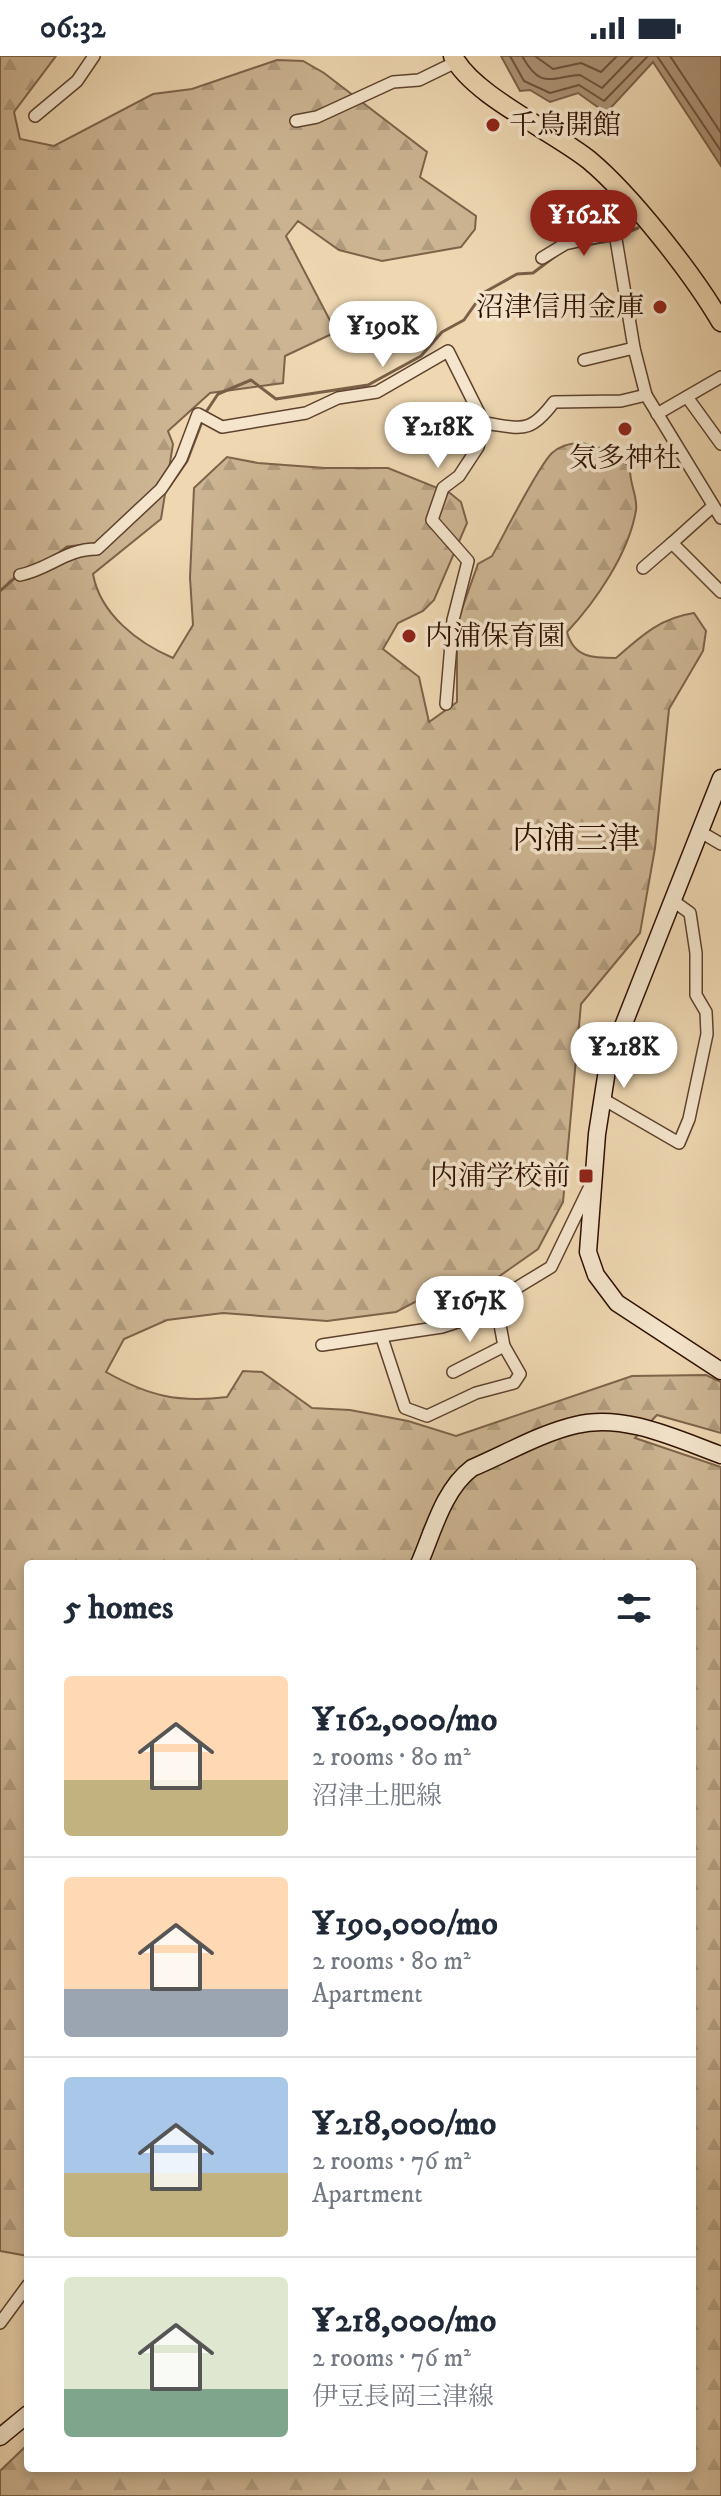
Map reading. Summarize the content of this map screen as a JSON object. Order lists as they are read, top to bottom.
{
  "districts": ["内浦三津"],
  "places": {
    "other": [
      "千鳥開館",
      "沼津信用金庫",
      "気多神社",
      "内浦保育園"
    ],
    "transit": ["内浦学校前"]
  },
  "page": {
    "status": "06:32",
    "price": [
      "¥162K",
      "¥190K",
      "¥218K",
      "¥218K",
      "¥167K"
    ],
    "heading": "5 homes",
    "list": [
      {
        "name": "¥162,000/mo",
        "note": "2 rooms · 80 m² · 沼津土肥線"
      },
      {
        "name": "¥190,000/mo",
        "note": "2 rooms · 80 m² · Apartment"
      },
      {
        "name": "¥218,000/mo",
        "note": "2 rooms · 76 m² · Apartment"
      },
      {
        "name": "¥218,000/mo",
        "note": "2 rooms · 76 m² · 伊豆長岡三津線"
      }
    ]
  }
}
